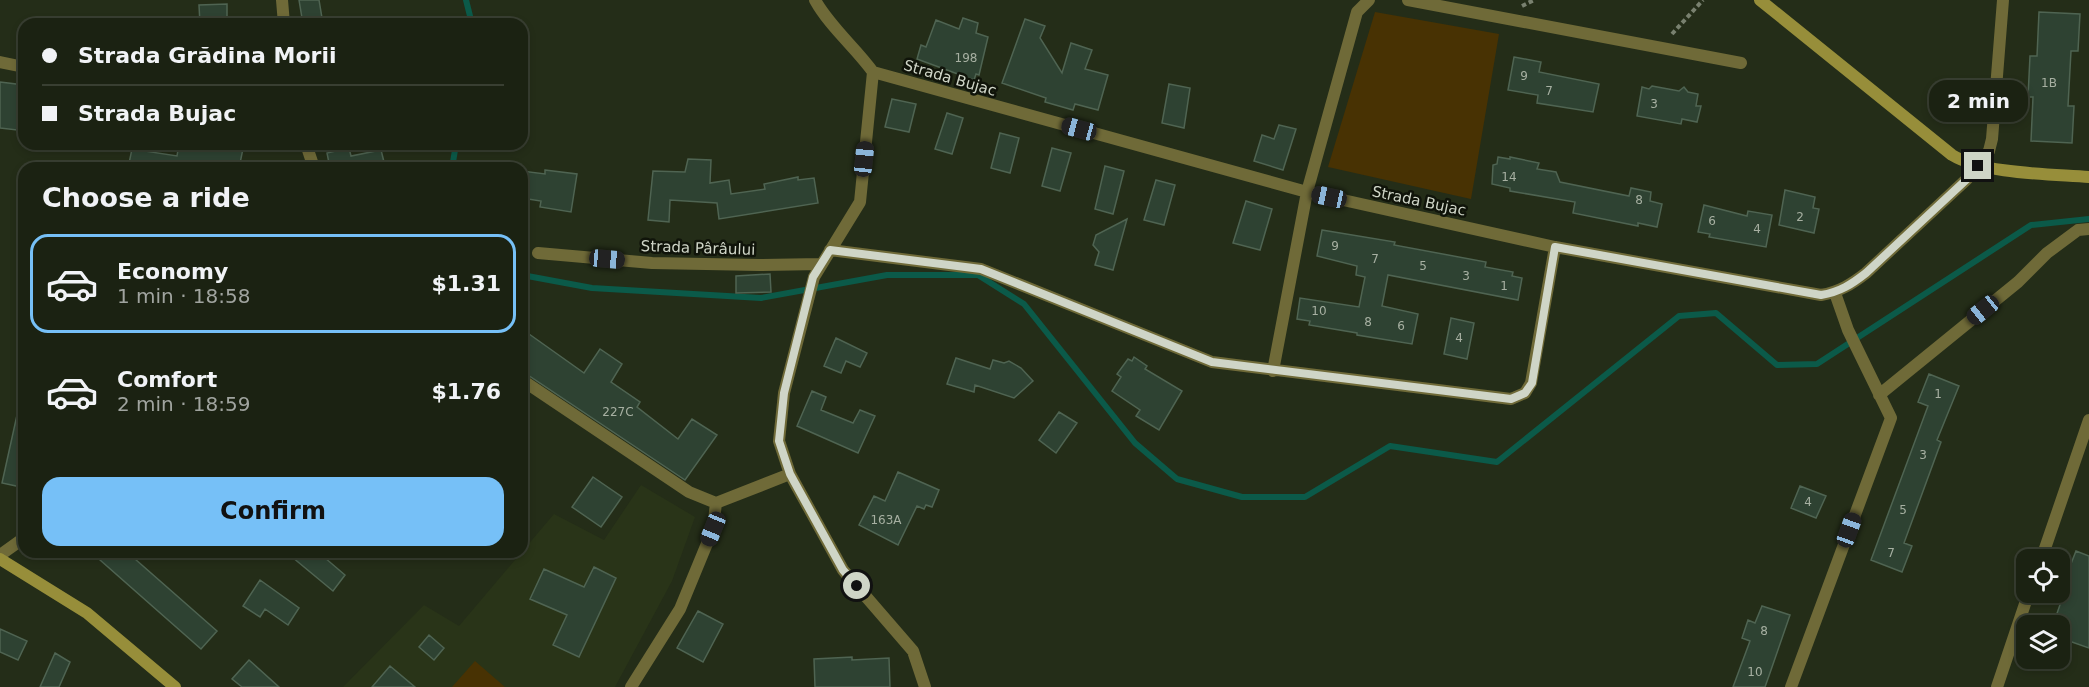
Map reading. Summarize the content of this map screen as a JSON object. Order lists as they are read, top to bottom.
{
  "streets": {
    "street": ["Strada Bujac", "Strada Pârâului"]
  },
  "house_numbers": [
    "198",
    "9",
    "1B",
    "7",
    "3",
    "14",
    "8",
    "2",
    "6",
    "4",
    "9",
    "7",
    "5",
    "3",
    "1",
    "10",
    "8",
    "6",
    "4",
    "1",
    "227C",
    "3",
    "4",
    "5",
    "163A",
    "7",
    "8",
    "10"
  ],
  "page": {
    "banner": ["Strada Grădina Morii", "Strada Bujac"],
    "bubble": "2 min",
    "heading": "Choose a ride",
    "list": [
      {
        "name": "Economy",
        "note": "1 min · 18:58",
        "value": "$1.31"
      },
      {
        "name": "Comfort",
        "note": "2 min · 18:59",
        "value": "$1.76"
      }
    ],
    "buttons": "Confirm"
  }
}
